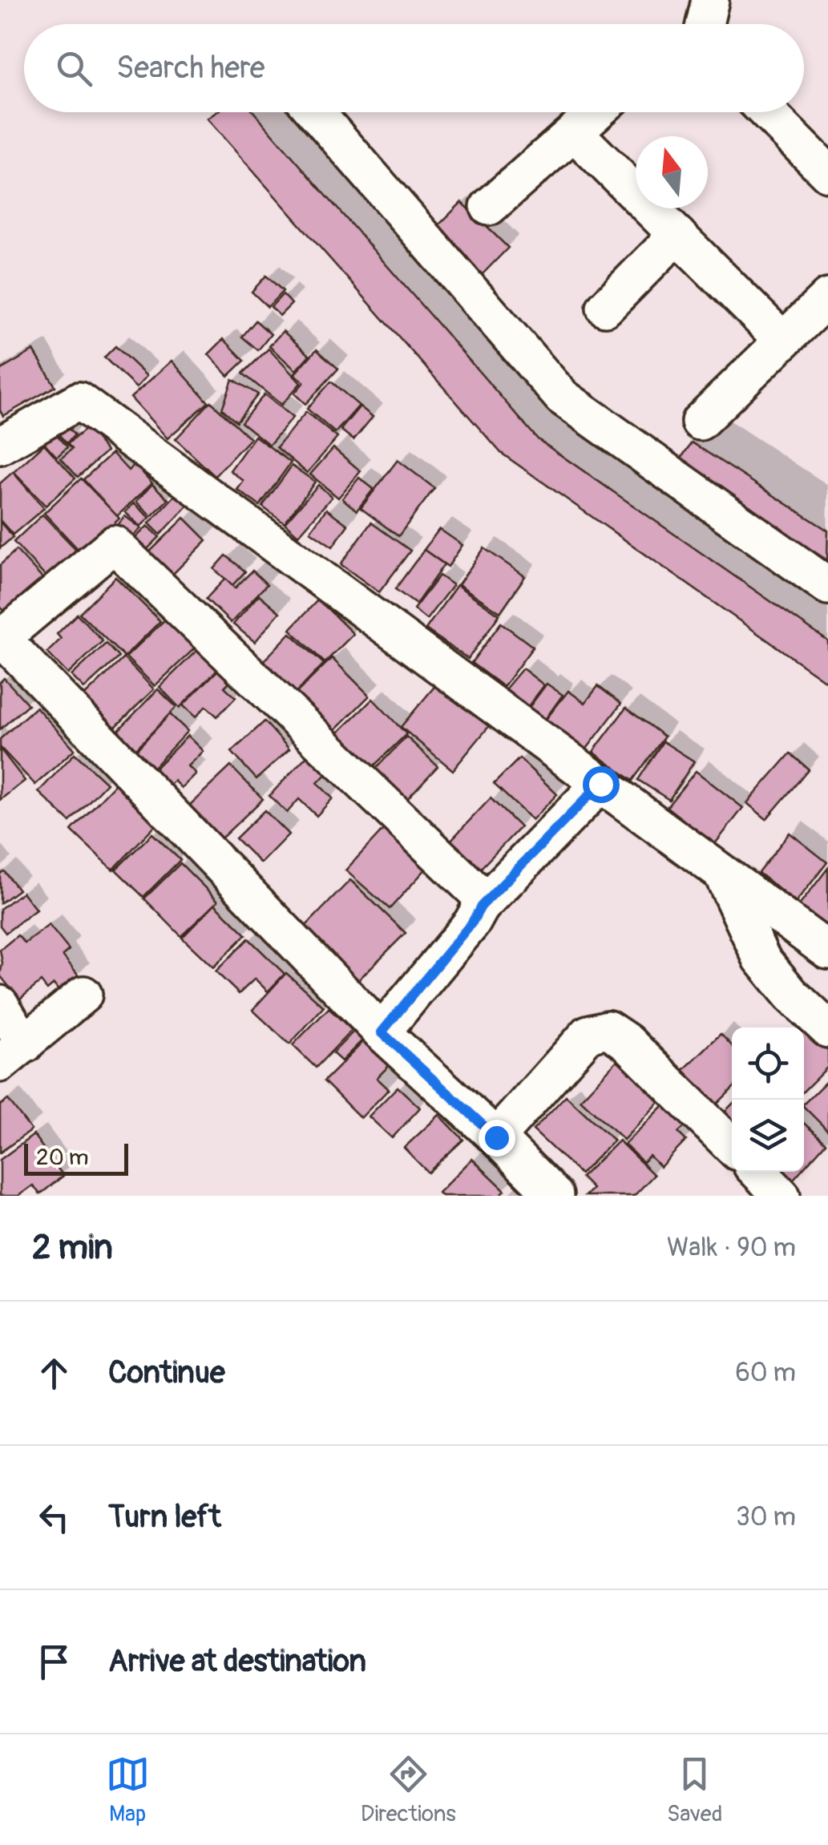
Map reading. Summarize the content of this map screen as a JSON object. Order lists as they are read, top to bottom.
{
  "scale_bar": "20 m",
  "north": "top",
  "page": {
    "search": "Search here",
    "scale": "20 m",
    "heading": ["2 min", "Walk · 90 m"],
    "list": [
      ["Continue", "60 m"],
      ["Turn left", "30 m"],
      "Arrive at destination"
    ],
    "nav": ["Map", "Directions", "Saved"]
  }
}
